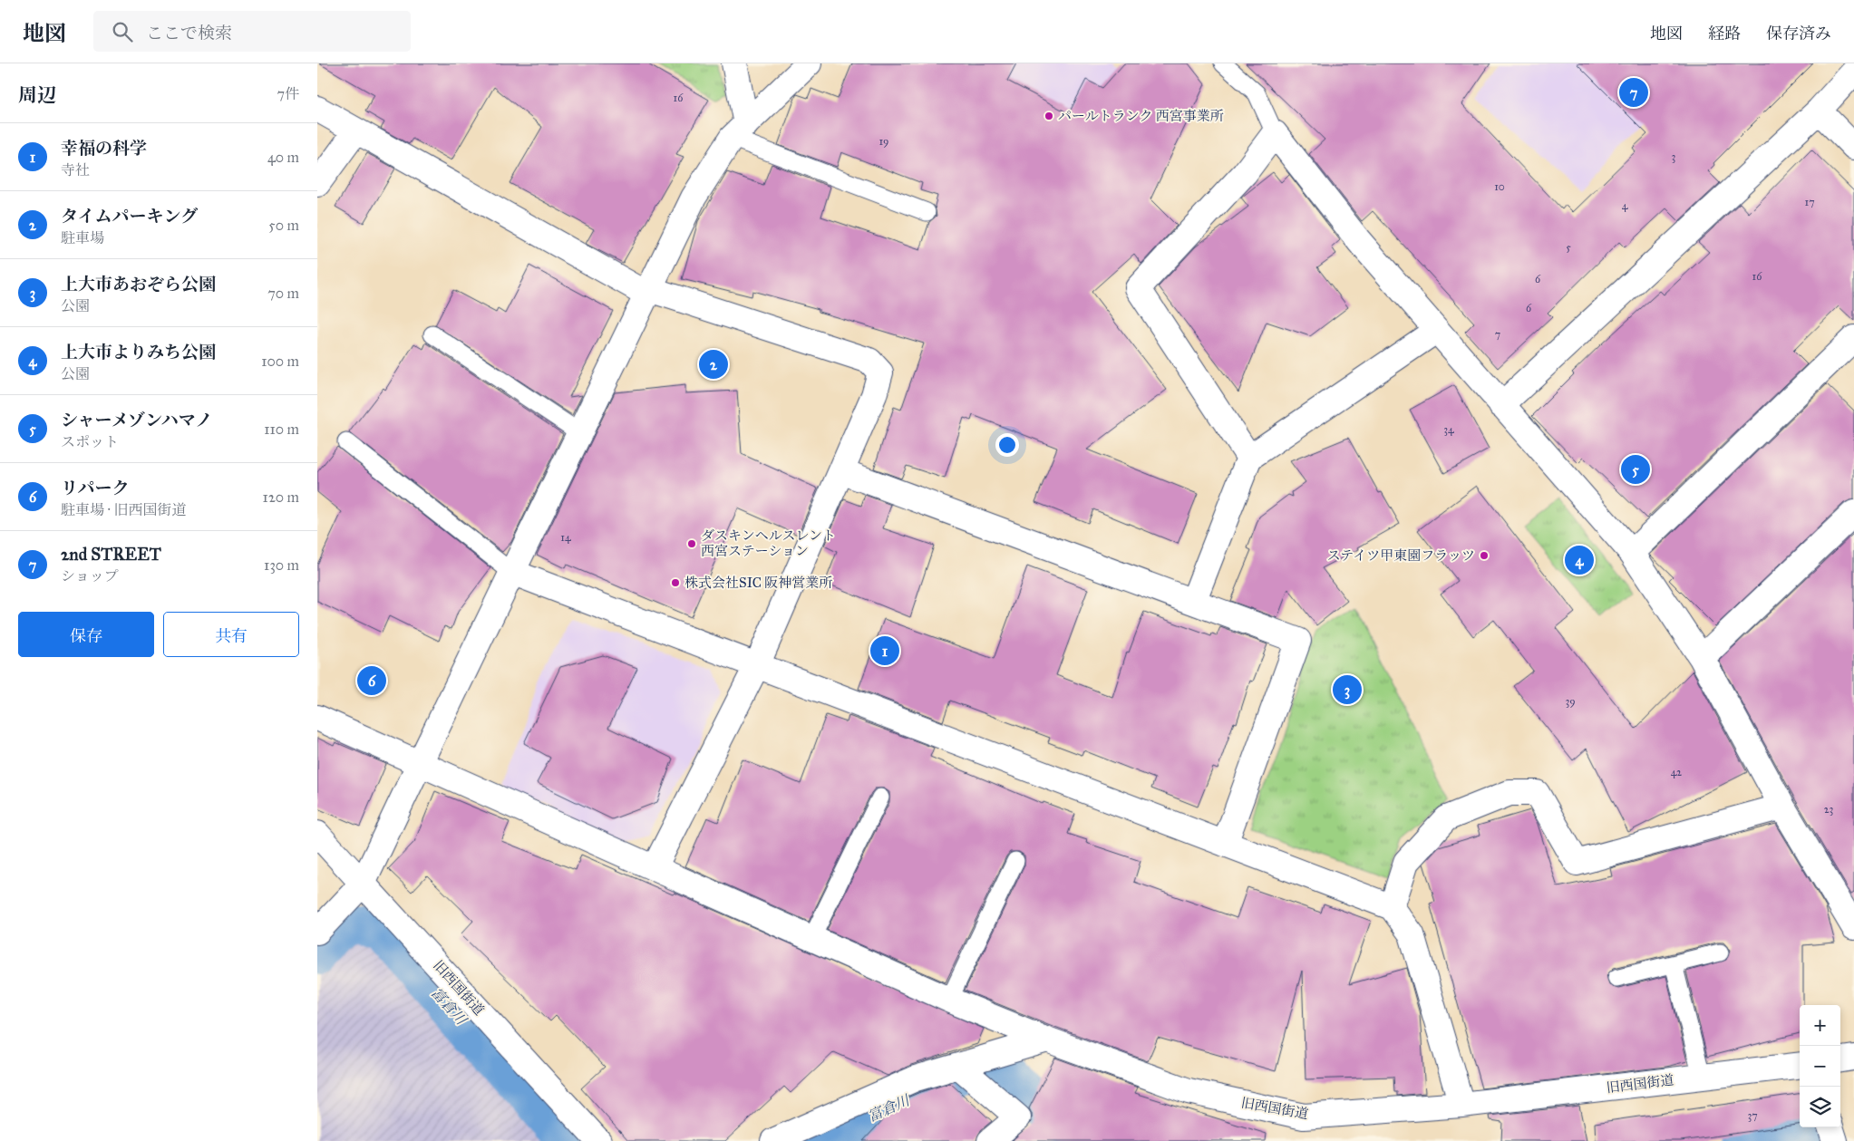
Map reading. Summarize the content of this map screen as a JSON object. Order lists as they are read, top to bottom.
{
  "streets": {
    "street": ["旧西国街道"]
  },
  "water": ["富倉川"],
  "places": [
    "パールトランク 西宮事業所",
    "ダスキンヘルスレント 西宮ステーション",
    "ステイツ甲東園フラッツ",
    "株式会社SIC 阪神営業所"
  ],
  "house_numbers": [
    "16",
    "19",
    "3",
    "10",
    "17",
    "4",
    "5",
    "16",
    "6",
    "6",
    "7",
    "34",
    "14",
    "39",
    "42",
    "23",
    "37"
  ],
  "page": {
    "header": "地図",
    "search": "ここで検索",
    "nav": ["地図", "経路", "保存済み"],
    "heading": ["周辺", "7件"],
    "pins": [
      "7",
      "2",
      "5",
      "4",
      "1",
      "6",
      "3"
    ],
    "list": [
      {
        "mark": "1",
        "name": "幸福の科学",
        "note": "寺社",
        "value": "40 m"
      },
      {
        "mark": "2",
        "name": "タイムパーキング",
        "note": "駐車場",
        "value": "50 m"
      },
      {
        "mark": "3",
        "name": "上大市あおぞら公園",
        "note": "公園",
        "value": "70 m"
      },
      {
        "mark": "4",
        "name": "上大市よりみち公園",
        "note": "公園",
        "value": "100 m"
      },
      {
        "mark": "5",
        "name": "シャーメゾンハマノ",
        "note": "スポット",
        "value": "110 m"
      },
      {
        "mark": "6",
        "name": "リパーク",
        "note": "駐車場 · 旧西国街道",
        "value": "120 m"
      },
      {
        "mark": "7",
        "name": "2nd STREET",
        "note": "ショップ",
        "value": "130 m"
      }
    ],
    "buttons": ["保存", "共有"],
    "map_buttons": ["+", "−"]
  }
}
